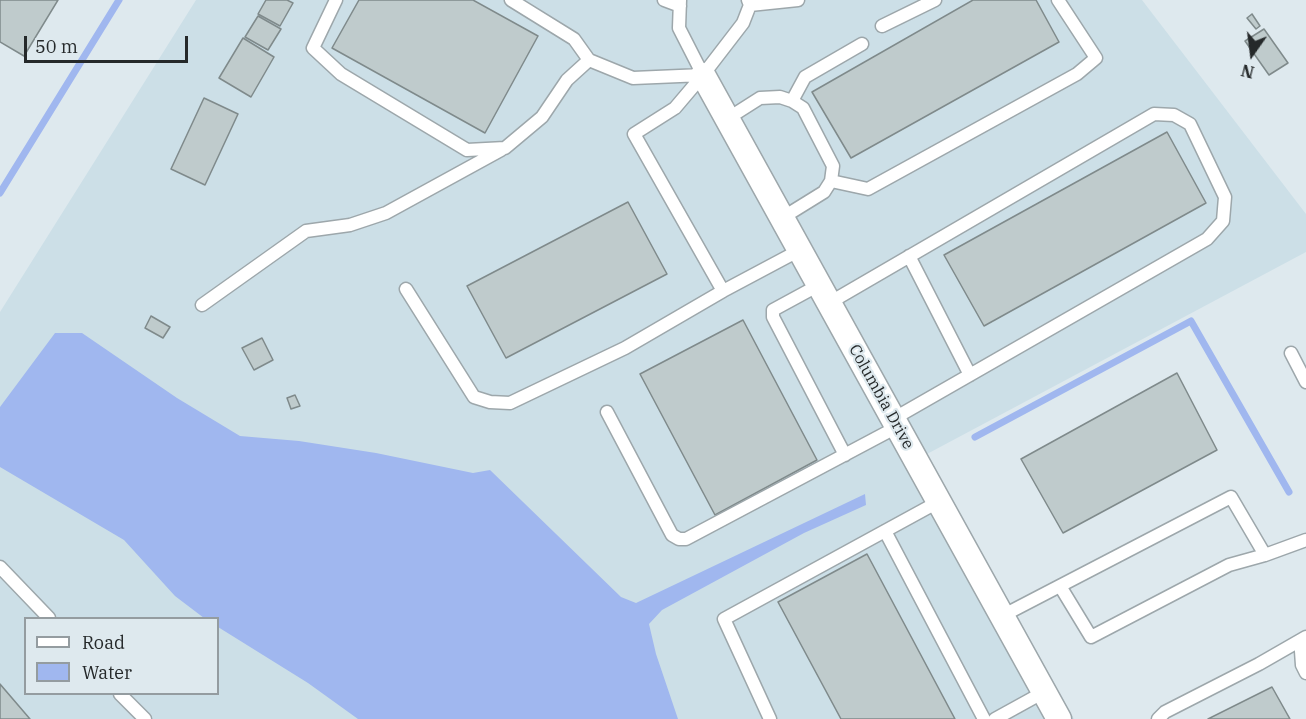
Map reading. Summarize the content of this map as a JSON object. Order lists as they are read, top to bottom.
{
  "streets": {
    "street": ["Columbia Drive"]
  },
  "legend": ["Road", "Water"],
  "scale_bar": "50 m",
  "north": "bottom"
}
